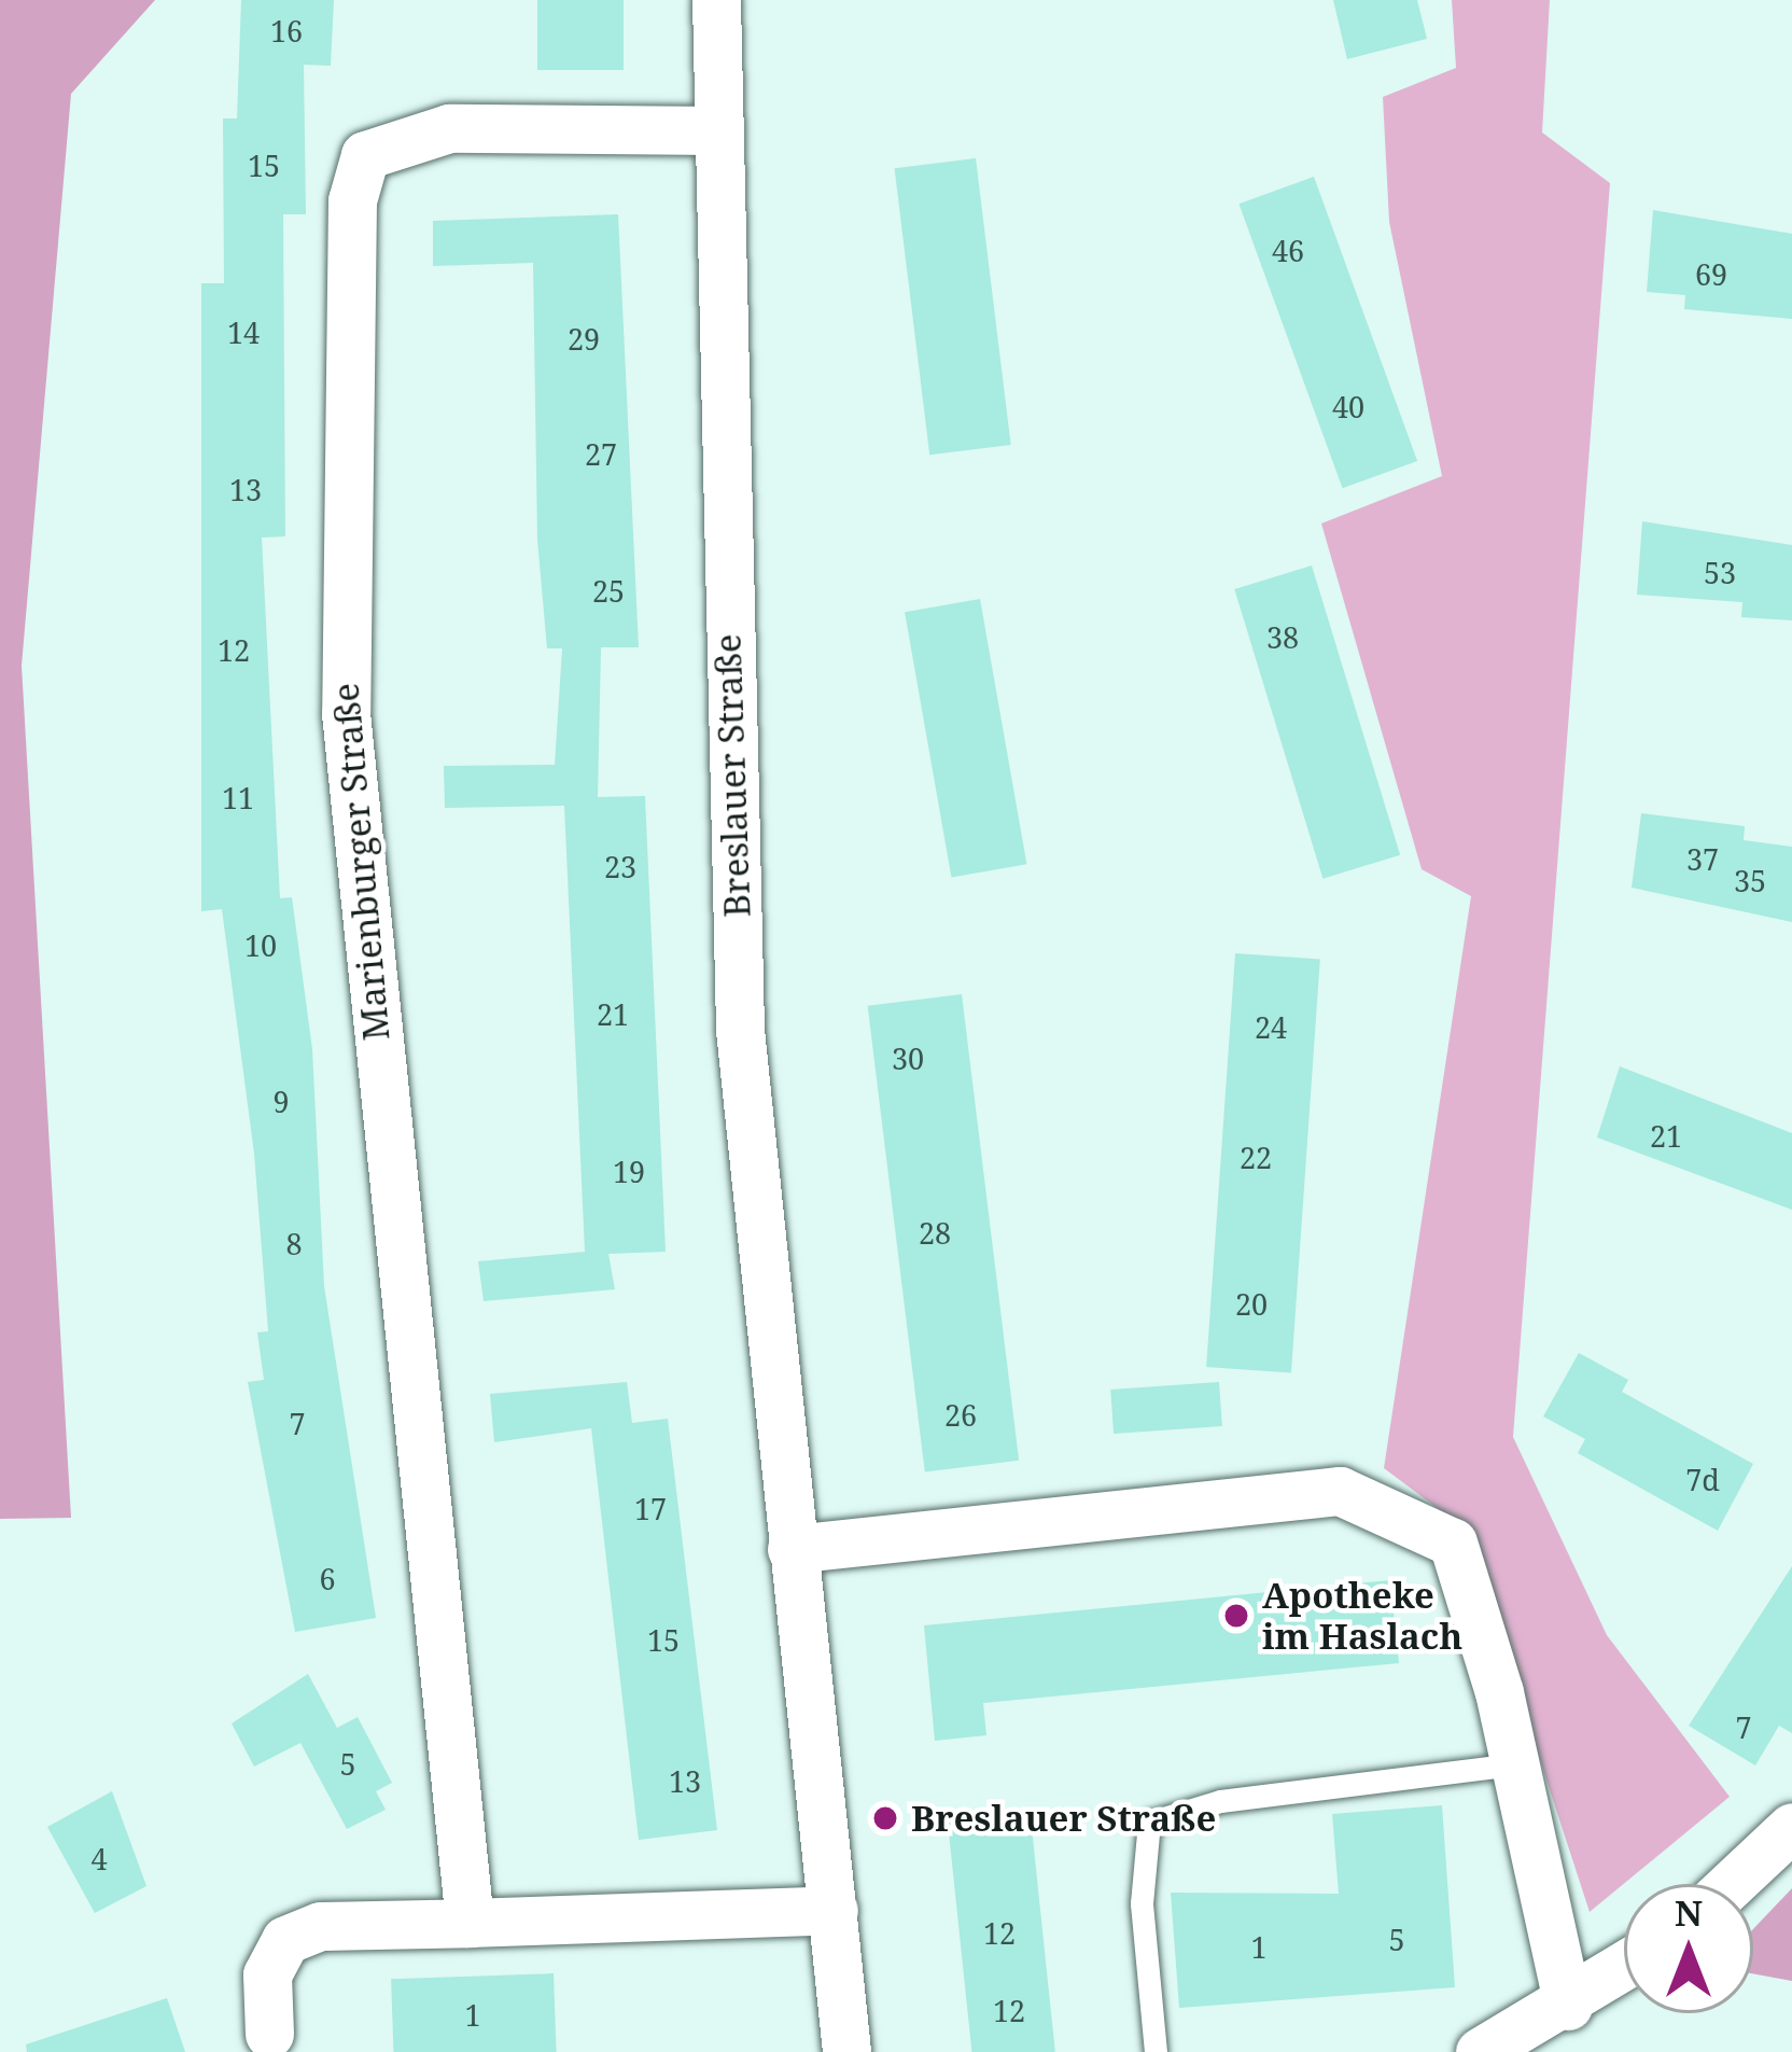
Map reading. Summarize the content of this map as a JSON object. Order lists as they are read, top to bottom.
{
  "streets": {
    "street": ["Breslauer Straße", "Marienburger Straße"]
  },
  "crossings": [
    ["Breslauer Straße", "Marienburger Straße"]
  ],
  "places": ["Apotheke im Haslach", "Breslauer Straße"],
  "house_numbers": [
    "16",
    "15",
    "46",
    "69",
    "14",
    "29",
    "40",
    "27",
    "13",
    "53",
    "25",
    "38",
    "12",
    "11",
    "37",
    "23",
    "35",
    "10",
    "21",
    "24",
    "30",
    "9",
    "21",
    "22",
    "19",
    "28",
    "8",
    "20",
    "26",
    "7",
    "7d",
    "17",
    "6",
    "15",
    "7",
    "5",
    "13",
    "4",
    "12",
    "5",
    "1",
    "12",
    "1"
  ],
  "north": "top"
}
